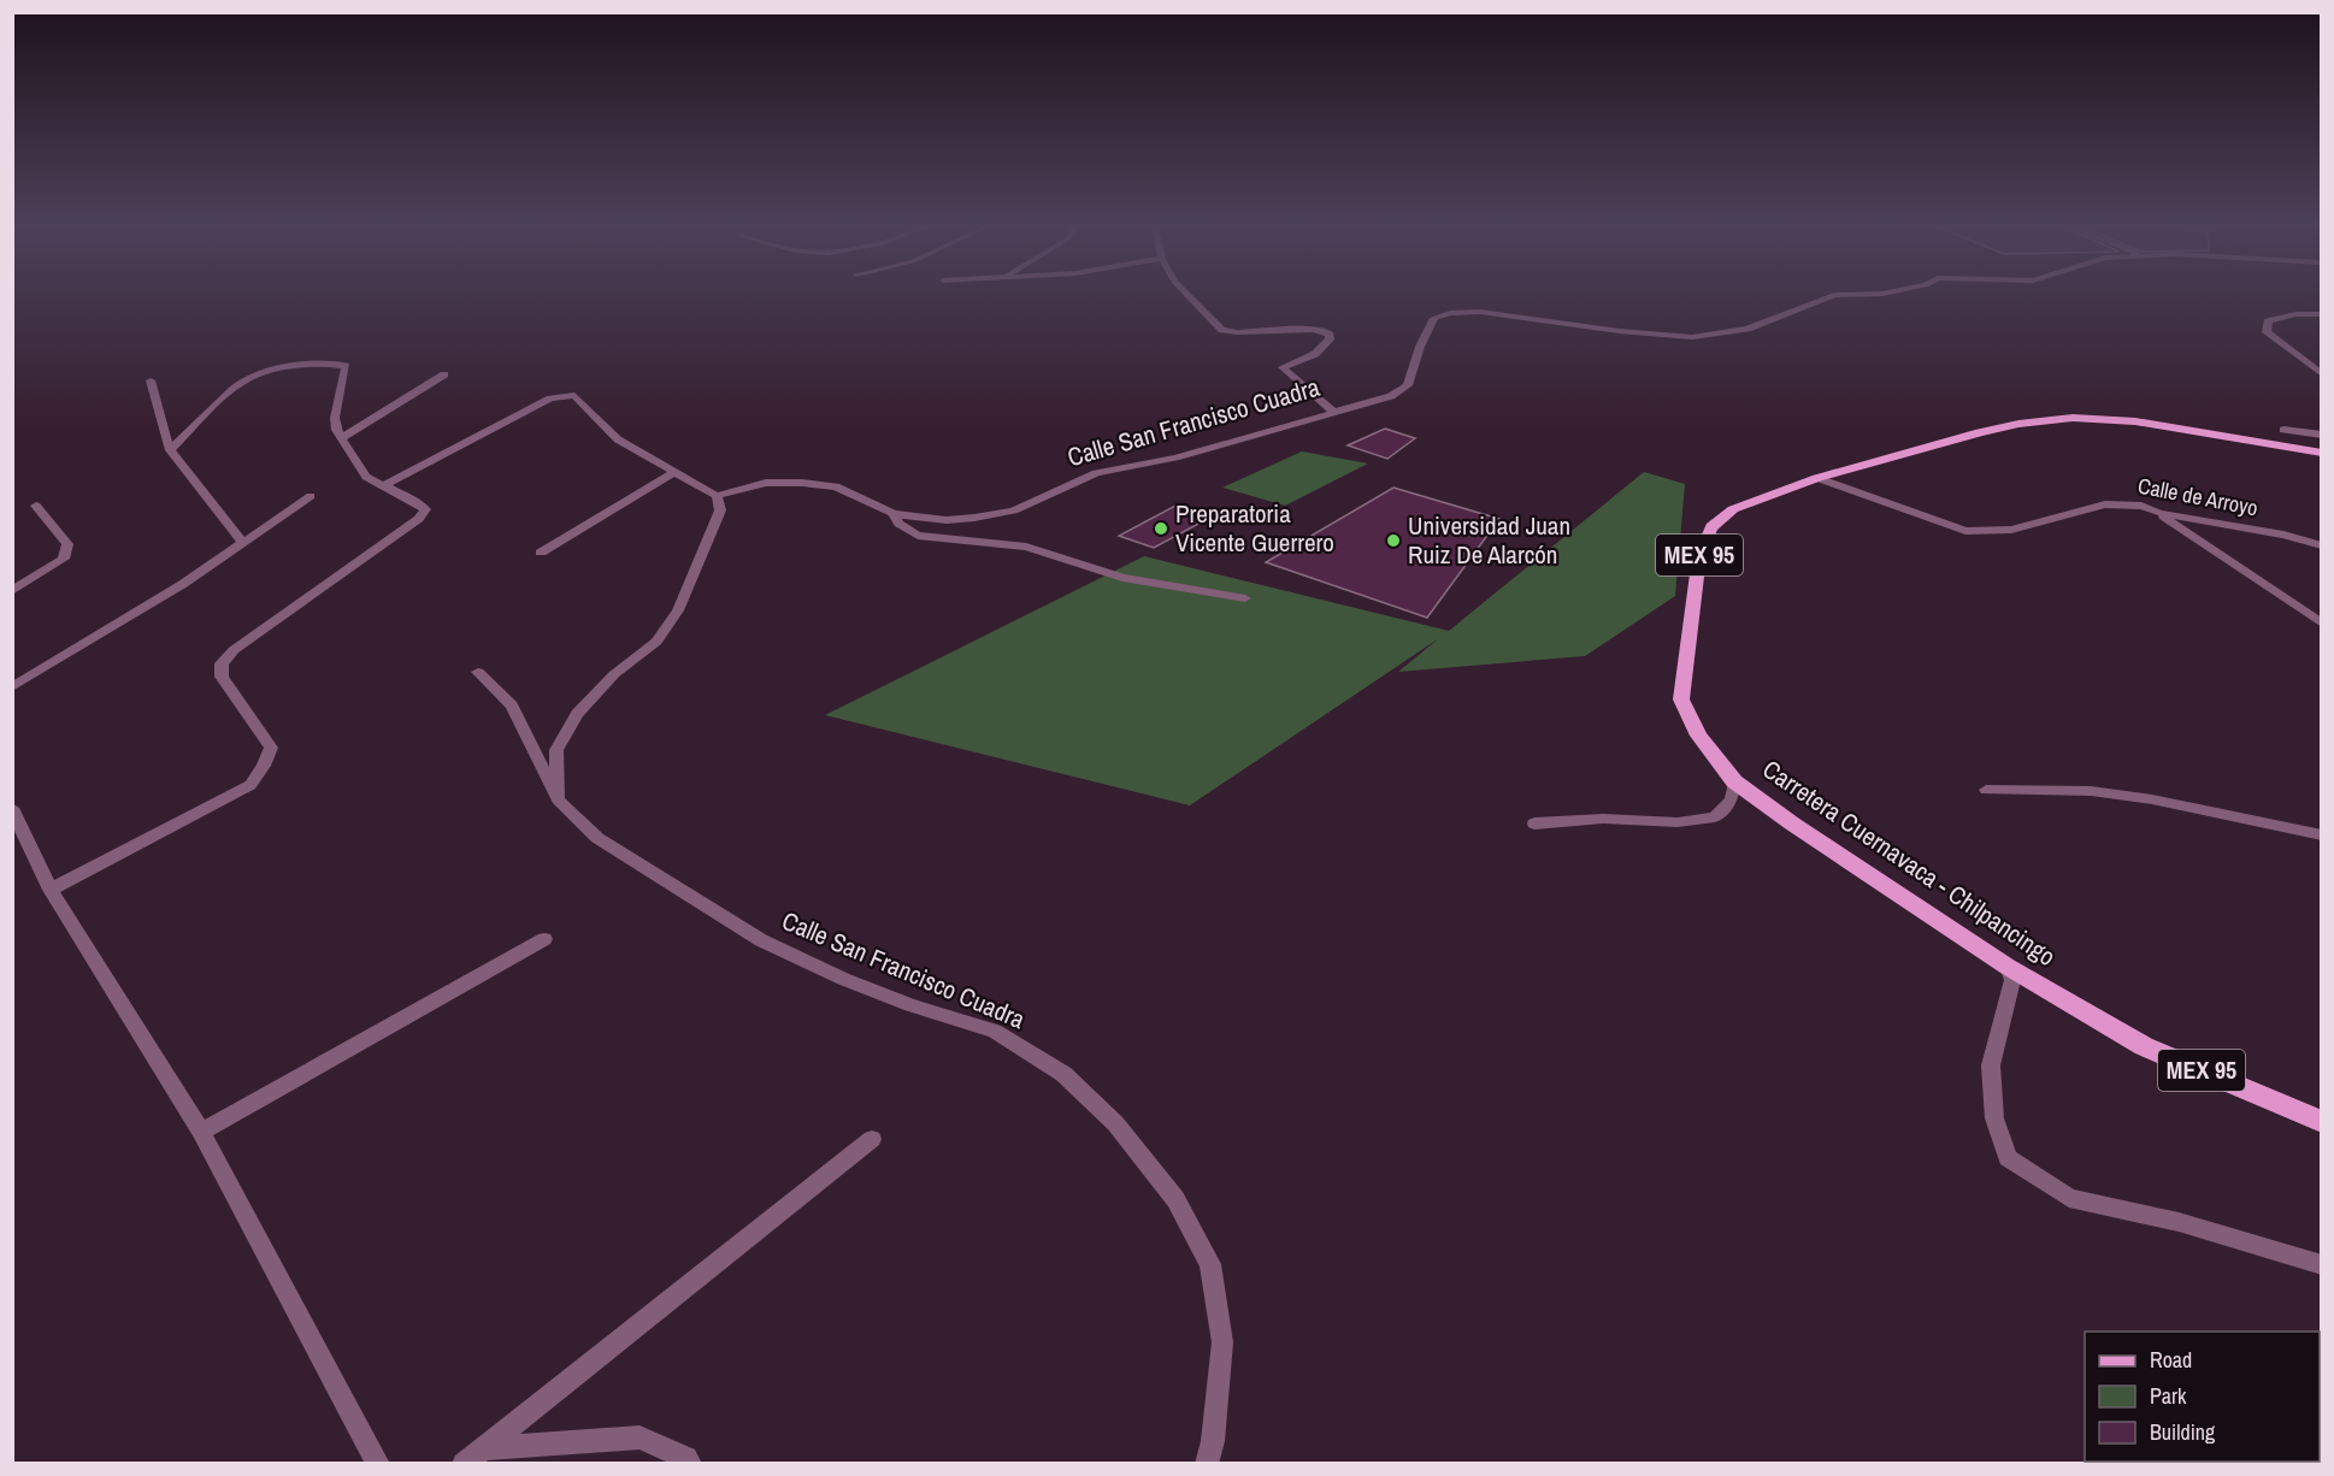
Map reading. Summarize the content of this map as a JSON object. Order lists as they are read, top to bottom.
{
  "streets": {
    "main road": ["MEX 95", "Carretera Cuernavaca - Chilpancingo"],
    "street": ["Calle San Francisco Cuadra", "Calle de Arroyo"]
  },
  "crossings": [
    ["Calle de Arroyo", "Carretera Cuernavaca - Chilpancingo"]
  ],
  "places": ["Preparatoria Vicente Guerrero", "Universidad Juan Ruiz De Alarcón"],
  "legend": ["Road", "Park", "Building"]
}
